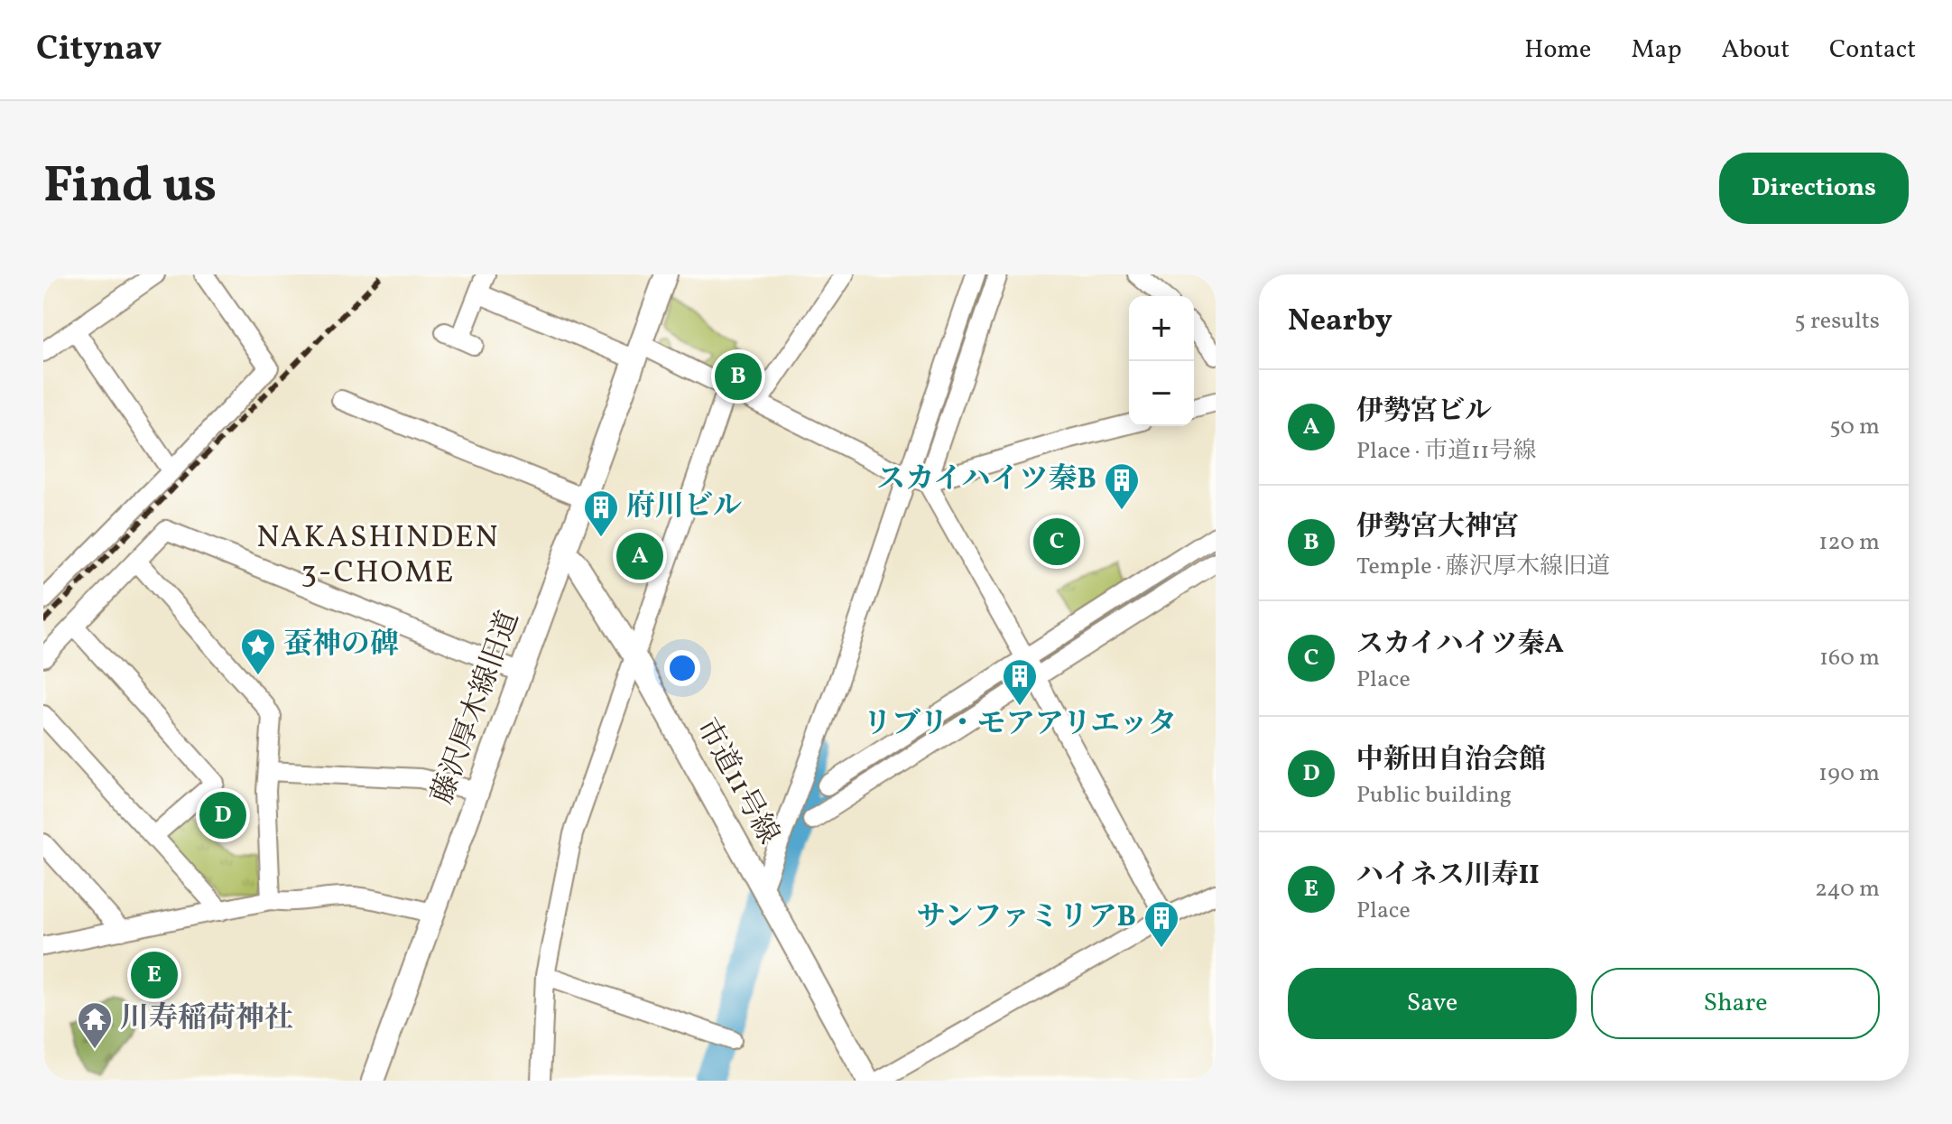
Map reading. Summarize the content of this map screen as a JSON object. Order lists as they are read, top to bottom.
{
  "streets": {
    "street": ["藤沢厚木線旧道", "市道11号線"]
  },
  "crossings": [
    ["藤沢厚木線旧道", "市道11号線"]
  ],
  "districts": ["NAKASHINDEN 3-CHOME"],
  "places": {
    "building": [
      "スカイハイツ秦B",
      "府川ビル",
      "リブリ・モアアリエッタ",
      "サンファミリアB"
    ],
    "place": ["蚕神の碑"],
    "temple": ["川寿稲荷神社"]
  },
  "page": {
    "header": "Citynav",
    "nav": [
      "Home",
      "Map",
      "About",
      "Contact"
    ],
    "title": "Find us",
    "buttons": [
      "Directions",
      ["Save", "Share"]
    ],
    "heading": ["Nearby", "5 results"],
    "map_buttons": ["+", "−"],
    "pins": [
      "B",
      "C",
      "A",
      "D",
      "E"
    ],
    "list": [
      {
        "mark": "A",
        "name": "伊勢宮ビル",
        "note": "Place · 市道11号線",
        "value": "50 m"
      },
      {
        "mark": "B",
        "name": "伊勢宮大神宮",
        "note": "Temple · 藤沢厚木線旧道",
        "value": "120 m"
      },
      {
        "mark": "C",
        "name": "スカイハイツ秦A",
        "note": "Place",
        "value": "160 m"
      },
      {
        "mark": "D",
        "name": "中新田自治会館",
        "note": "Public building",
        "value": "190 m"
      },
      {
        "mark": "E",
        "name": "ハイネス川寿II",
        "note": "Place",
        "value": "240 m"
      }
    ]
  }
}
